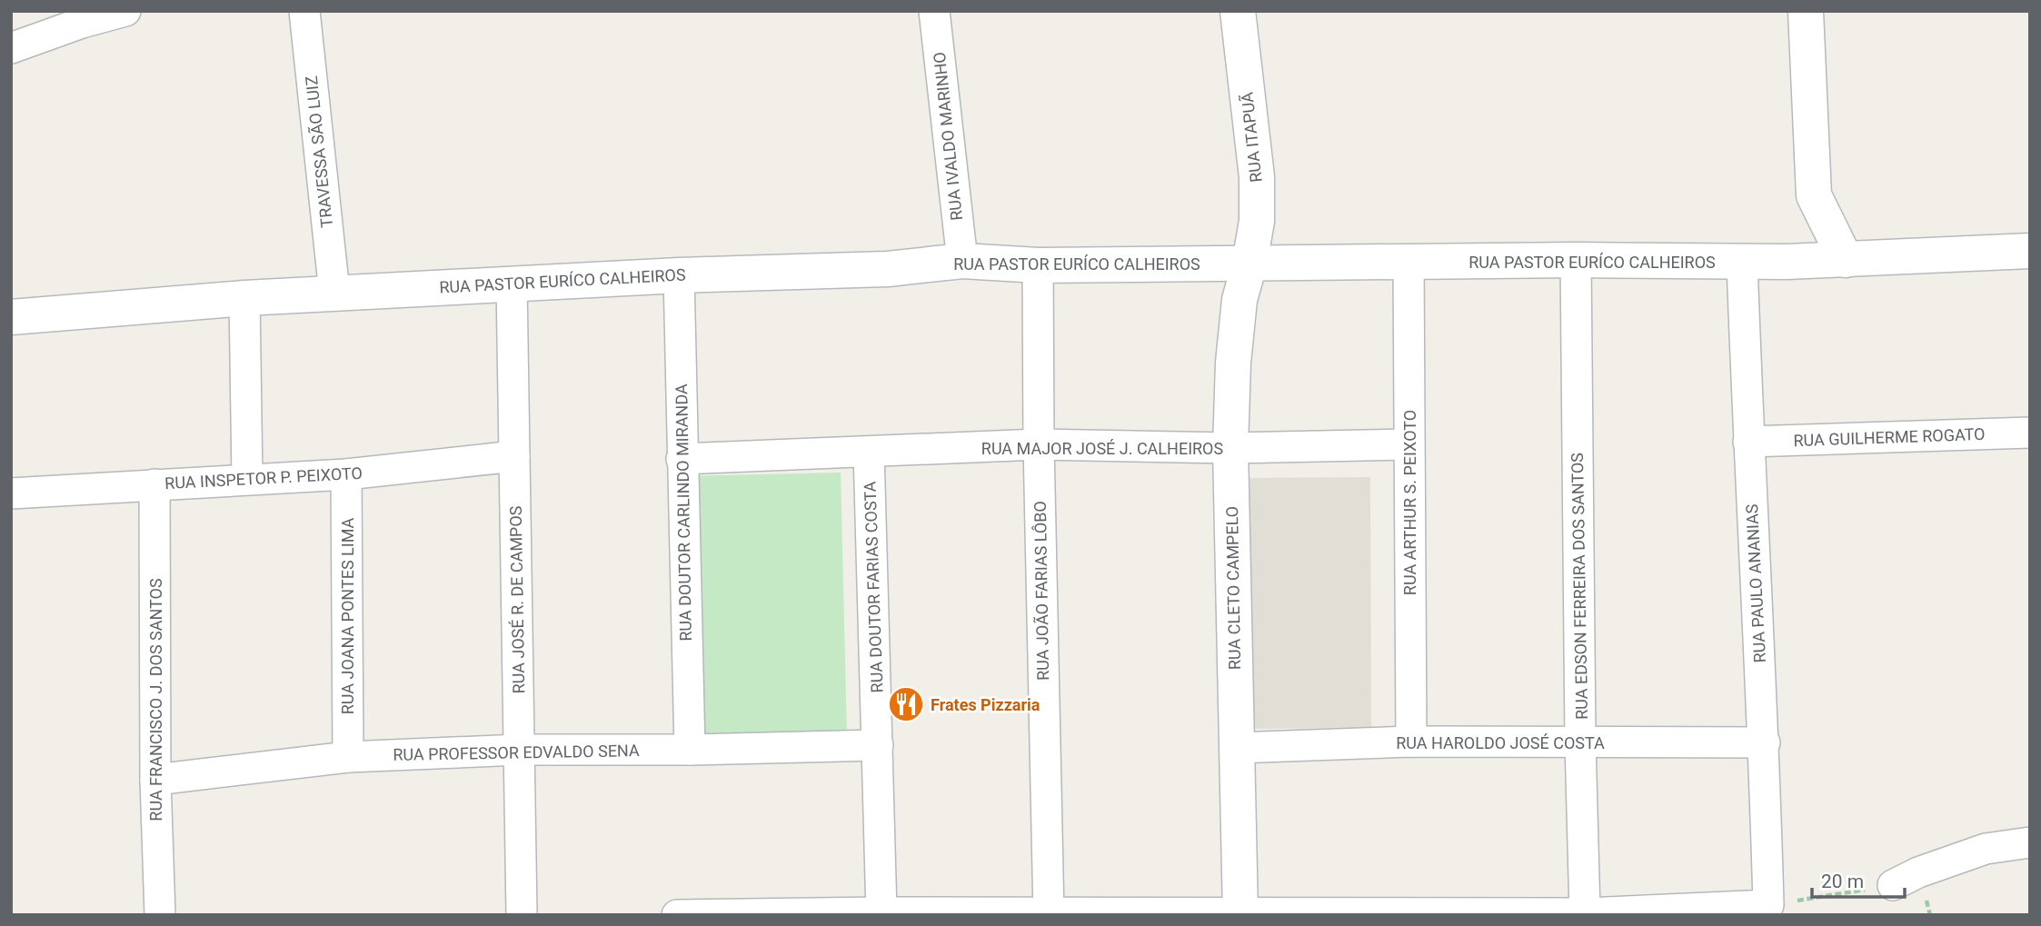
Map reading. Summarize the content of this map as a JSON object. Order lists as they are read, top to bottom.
{
  "streets": {
    "main road": ["RUA ITAPUÃ", "RUA PASTOR EURÍCO CALHEIROS", "RUA CLETO CAMPELO"],
    "street": [
      "RUA IVALDO MARINHO",
      "TRAVESSA SÃO LUIZ",
      "RUA GUILHERME ROGATO",
      "RUA MAJOR JOSÉ J. CALHEIROS",
      "RUA INSPETOR P. PEIXOTO",
      "RUA ARTHUR S. PEIXOTO",
      "RUA DOUTOR CARLINDO MIRANDA",
      "RUA PAULO ANANIAS",
      "RUA EDSON FERREIRA DOS SANTOS",
      "RUA DOUTOR FARIAS COSTA",
      "RUA JOÃO FARIAS LÔBO",
      "RUA JOSÉ R. DE CAMPOS",
      "RUA JOANA PONTES LIMA",
      "RUA FRANCISCO J. DOS SANTOS",
      "RUA HAROLDO JOSÉ COSTA",
      "RUA PROFESSOR EDVALDO SENA"
    ]
  },
  "crossings": [
    ["RUA IVALDO MARINHO", "RUA PASTOR EURÍCO CALHEIROS"],
    ["RUA ITAPUÃ", "RUA PASTOR EURÍCO CALHEIROS"],
    ["RUA ITAPUÃ", "RUA CLETO CAMPELO"],
    ["TRAVESSA SÃO LUIZ", "RUA PASTOR EURÍCO CALHEIROS"],
    ["RUA PASTOR EURÍCO CALHEIROS", "RUA ARTHUR S. PEIXOTO"],
    ["RUA PASTOR EURÍCO CALHEIROS", "RUA DOUTOR CARLINDO MIRANDA"],
    ["RUA PASTOR EURÍCO CALHEIROS", "RUA PAULO ANANIAS"],
    ["RUA PASTOR EURÍCO CALHEIROS", "RUA EDSON FERREIRA DOS SANTOS"],
    ["RUA PASTOR EURÍCO CALHEIROS", "RUA CLETO CAMPELO"],
    ["RUA PASTOR EURÍCO CALHEIROS", "RUA JOÃO FARIAS LÔBO"],
    ["RUA PASTOR EURÍCO CALHEIROS", "RUA JOSÉ R. DE CAMPOS"],
    ["RUA GUILHERME ROGATO", "RUA PAULO ANANIAS"],
    ["RUA MAJOR JOSÉ J. CALHEIROS", "RUA ARTHUR S. PEIXOTO"],
    ["RUA MAJOR JOSÉ J. CALHEIROS", "RUA DOUTOR CARLINDO MIRANDA"],
    ["RUA MAJOR JOSÉ J. CALHEIROS", "RUA DOUTOR FARIAS COSTA"],
    ["RUA MAJOR JOSÉ J. CALHEIROS", "RUA CLETO CAMPELO"],
    ["RUA MAJOR JOSÉ J. CALHEIROS", "RUA JOÃO FARIAS LÔBO"],
    ["RUA INSPETOR P. PEIXOTO", "RUA JOSÉ R. DE CAMPOS"],
    ["RUA INSPETOR P. PEIXOTO", "RUA JOANA PONTES LIMA"],
    ["RUA INSPETOR P. PEIXOTO", "RUA FRANCISCO J. DOS SANTOS"],
    ["RUA ARTHUR S. PEIXOTO", "RUA HAROLDO JOSÉ COSTA"],
    ["RUA DOUTOR CARLINDO MIRANDA", "RUA PROFESSOR EDVALDO SENA"],
    ["RUA PAULO ANANIAS", "RUA HAROLDO JOSÉ COSTA"],
    ["RUA EDSON FERREIRA DOS SANTOS", "RUA HAROLDO JOSÉ COSTA"],
    ["RUA DOUTOR FARIAS COSTA", "RUA PROFESSOR EDVALDO SENA"],
    ["RUA CLETO CAMPELO", "RUA HAROLDO JOSÉ COSTA"],
    ["RUA JOSÉ R. DE CAMPOS", "RUA PROFESSOR EDVALDO SENA"],
    ["RUA JOANA PONTES LIMA", "RUA PROFESSOR EDVALDO SENA"],
    ["RUA FRANCISCO J. DOS SANTOS", "RUA PROFESSOR EDVALDO SENA"]
  ],
  "places": {
    "restaurant": ["Frates Pizzaria"]
  },
  "scale_bar": "20 m"
}
